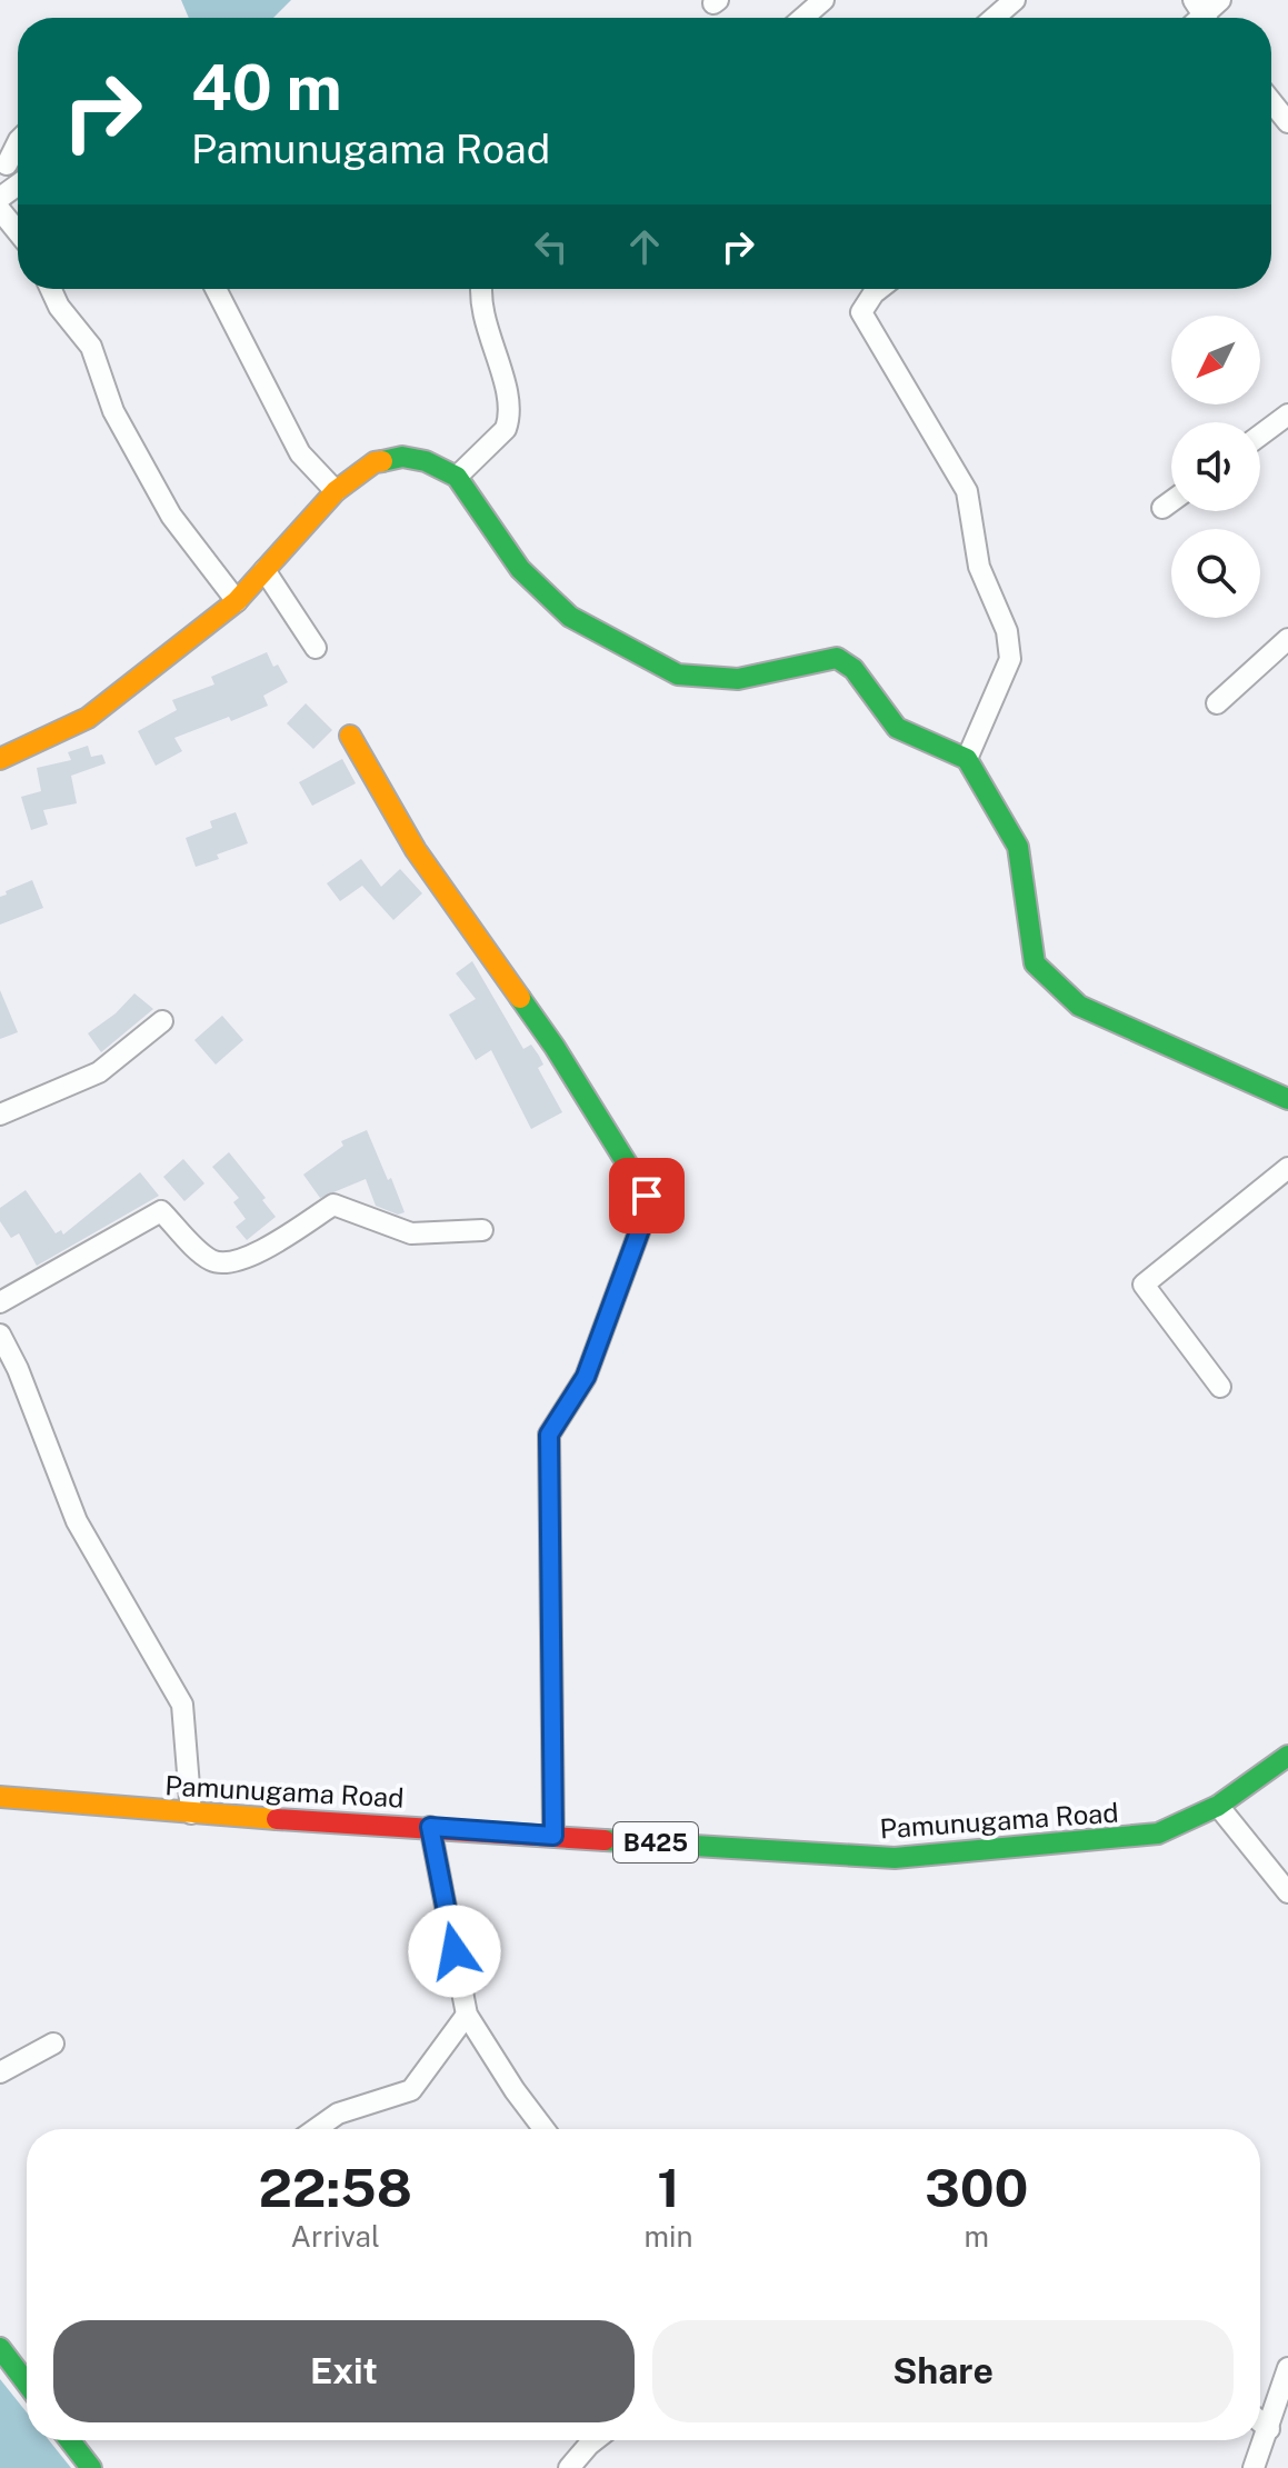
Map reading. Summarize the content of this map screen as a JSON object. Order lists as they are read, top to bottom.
{
  "streets": {
    "street": ["Pamunugama Road", "B425"]
  },
  "north": "bottom left",
  "page": {
    "turn": ["40 m", "Pamunugama Road"],
    "eta": [
      "22:58",
      "Arrival",
      "1",
      "min",
      "300",
      "m"
    ],
    "buttons": ["Exit", "Share"]
  }
}
